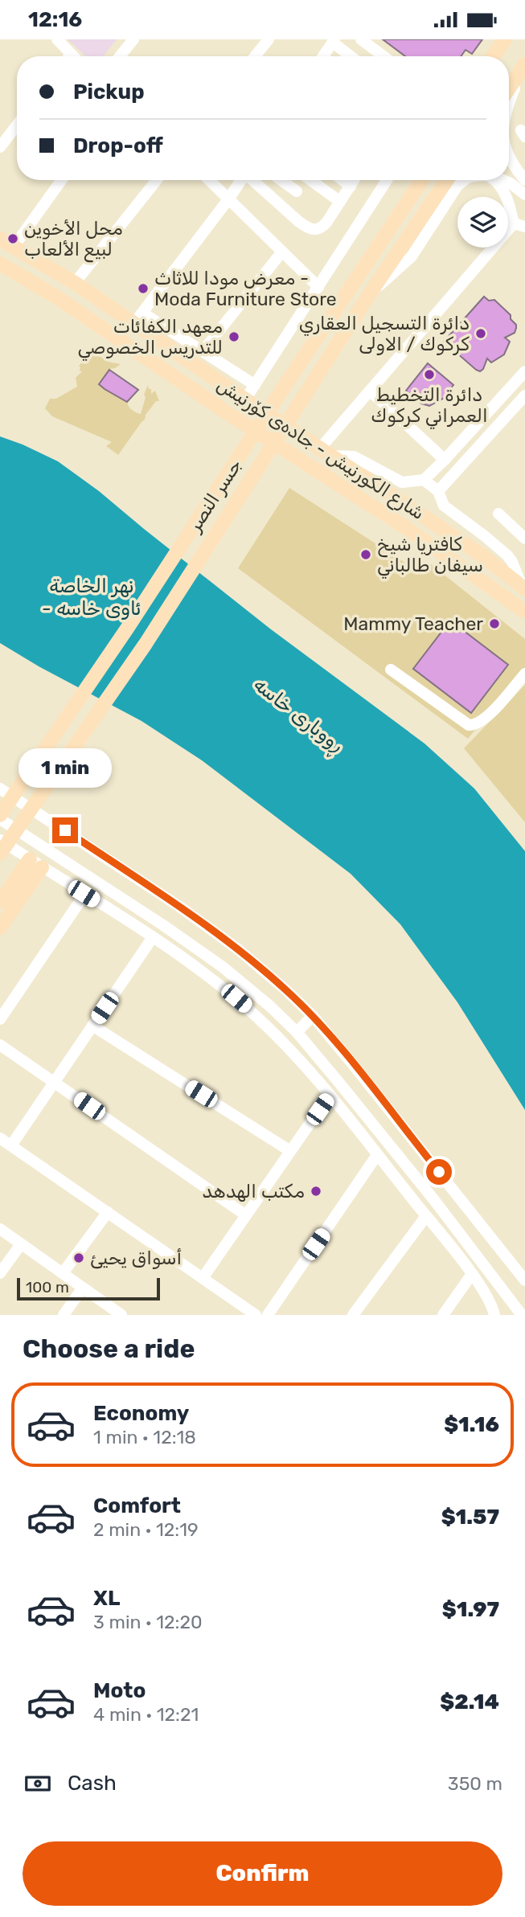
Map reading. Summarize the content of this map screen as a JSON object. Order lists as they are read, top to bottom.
{
  "streets": {
    "main road": ["شارع الكورنيش - جادەی کۆرنیش", "جسر النصر"]
  },
  "water": ["نهر الخاصة - ئاوی خاسە", "ڕووباری خاسە"],
  "places": [
    "محل الأخوين لبيع الألعاب",
    "معرض مودا للاثاث - Moda Furniture Store",
    "دائرة التسجيل العقاري كركوك / الاولى",
    "معهد الكفائات للتدريس الخصوصي",
    "دائرة التخطيط العمراني كركوك",
    "كافتريا شيخ سيفان طالباني",
    "Mammy Teacher",
    "مكتب الهدهد",
    "أسواق يحيئ"
  ],
  "scale_bar": "100 m",
  "page": {
    "status": "12:16",
    "banner": ["Pickup", "Drop-off"],
    "bubble": "1 min",
    "scale": "100 m",
    "heading": "Choose a ride",
    "list": [
      {
        "name": "Economy",
        "note": "1 min · 12:18",
        "value": "$1.16"
      },
      {
        "name": "Comfort",
        "note": "2 min · 12:19",
        "value": "$1.57"
      },
      {
        "name": "XL",
        "note": "3 min · 12:20",
        "value": "$1.97"
      },
      {
        "name": "Moto",
        "note": "4 min · 12:21",
        "value": "$2.14"
      }
    ],
    "pay": ["Cash", "350 m"],
    "buttons": "Confirm"
  }
}
